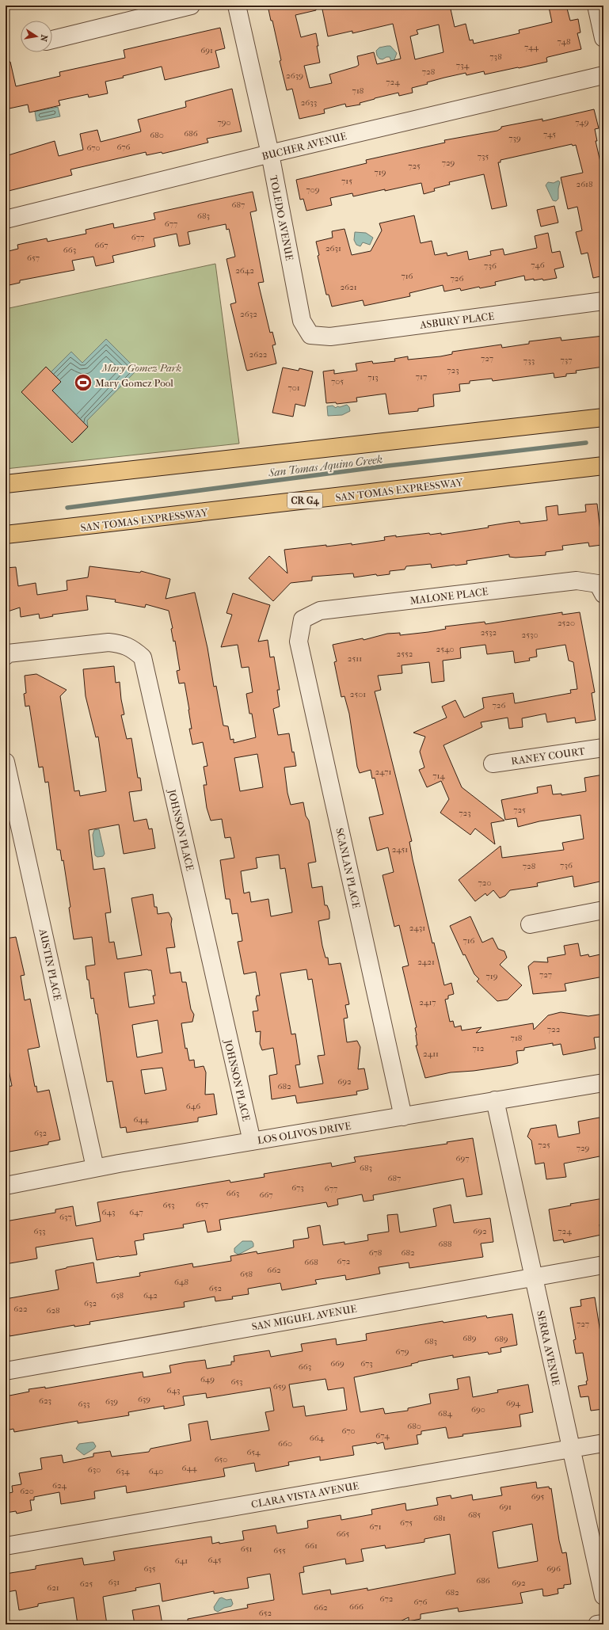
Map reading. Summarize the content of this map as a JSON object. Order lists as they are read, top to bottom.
{
  "streets": {
    "highway": ["SAN TOMAS EXPRESSWAY", "CR G4"],
    "street": [
      "BUCHER AVENUE",
      "TOLEDO AVENUE",
      "ASBURY PLACE",
      "MALONE PLACE",
      "RANEY COURT",
      "JOHNSON PLACE",
      "SCANLAN PLACE",
      "AUSTIN PLACE",
      "LOS OLIVOS DRIVE",
      "SAN MIGUEL AVENUE",
      "SERRA AVENUE",
      "CLARA VISTA AVENUE"
    ]
  },
  "crossings": [
    ["BUCHER AVENUE", "TOLEDO AVENUE"],
    ["TOLEDO AVENUE", "ASBURY PLACE"],
    ["MALONE PLACE", "SCANLAN PLACE"],
    ["JOHNSON PLACE", "LOS OLIVOS DRIVE"],
    ["SCANLAN PLACE", "LOS OLIVOS DRIVE"],
    ["AUSTIN PLACE", "LOS OLIVOS DRIVE"],
    ["LOS OLIVOS DRIVE", "SERRA AVENUE"],
    ["SAN MIGUEL AVENUE", "SERRA AVENUE"],
    ["SERRA AVENUE", "CLARA VISTA AVENUE"]
  ],
  "water": ["San Tomas Aquino Creek"],
  "parks": ["Mary Gomez Park"],
  "places": {
    "sports": ["Mary Gomez Pool"]
  },
  "house_numbers": [
    "748",
    "744",
    "691",
    "738",
    "734",
    "728",
    "2639",
    "724",
    "718",
    "2633",
    "790",
    "749",
    "686",
    "745",
    "680",
    "739",
    "676",
    "670",
    "735",
    "729",
    "725",
    "719",
    "715",
    "2618",
    "709",
    "687",
    "683",
    "677",
    "677",
    "667",
    "2631",
    "663",
    "657",
    "746",
    "736",
    "2642",
    "716",
    "726",
    "2621",
    "2632",
    "2622",
    "727",
    "737",
    "733",
    "723",
    "717",
    "713",
    "705",
    "701",
    "2520",
    "2532",
    "2530",
    "2540",
    "2552",
    "2511",
    "2501",
    "726",
    "2471",
    "714",
    "725",
    "723",
    "2451",
    "736",
    "728",
    "720",
    "2431",
    "716",
    "2421",
    "727",
    "719",
    "2417",
    "722",
    "718",
    "712",
    "2411",
    "692",
    "682",
    "646",
    "644",
    "632",
    "725",
    "729",
    "697",
    "683",
    "687",
    "673",
    "677",
    "663",
    "667",
    "657",
    "653",
    "643",
    "647",
    "637",
    "633",
    "692",
    "724",
    "688",
    "678",
    "682",
    "672",
    "668",
    "662",
    "658",
    "648",
    "652",
    "638",
    "642",
    "632",
    "622",
    "628",
    "727",
    "689",
    "689",
    "683",
    "679",
    "669",
    "673",
    "663",
    "649",
    "653",
    "659",
    "643",
    "639",
    "623",
    "639",
    "694",
    "633",
    "690",
    "684",
    "680",
    "670",
    "674",
    "664",
    "660",
    "654",
    "650",
    "644",
    "630",
    "634",
    "640",
    "624",
    "620",
    "695",
    "691",
    "685",
    "681",
    "675",
    "671",
    "665",
    "661",
    "651",
    "655",
    "645",
    "641",
    "635",
    "696",
    "686",
    "631",
    "692",
    "625",
    "621",
    "682",
    "672",
    "676",
    "666",
    "662",
    "652"
  ],
  "north": "right"
}
